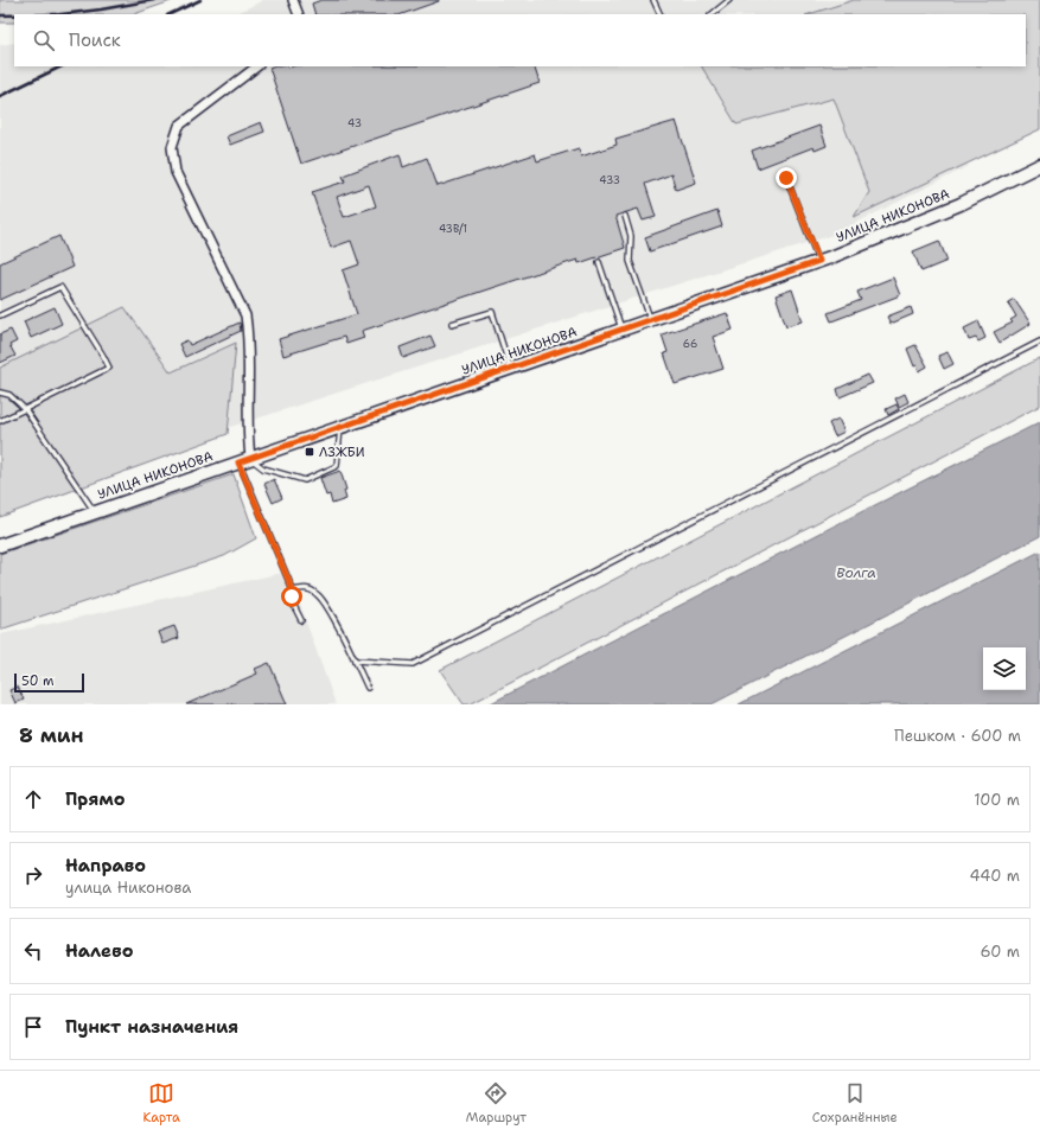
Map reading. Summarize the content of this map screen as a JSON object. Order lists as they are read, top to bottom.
{
  "streets": {
    "main road": ["УЛИЦА НИКОНОВА"]
  },
  "water": ["Волга"],
  "places": {
    "transit": ["ЛЗЖБИ"]
  },
  "house_numbers": [
    "43",
    "43З",
    "43В/1",
    "66"
  ],
  "scale_bar": "50 m",
  "page": {
    "search": "Поиск",
    "scale": "50 m",
    "heading": ["8 мин", "Пешком · 600 m"],
    "list": [
      ["Прямо", "100 m"],
      ["Направо", "улица Никонова", "440 m"],
      ["Налево", "60 m"],
      "Пункт назначения"
    ],
    "nav": ["Карта", "Маршрут", "Сохранённые"]
  }
}
